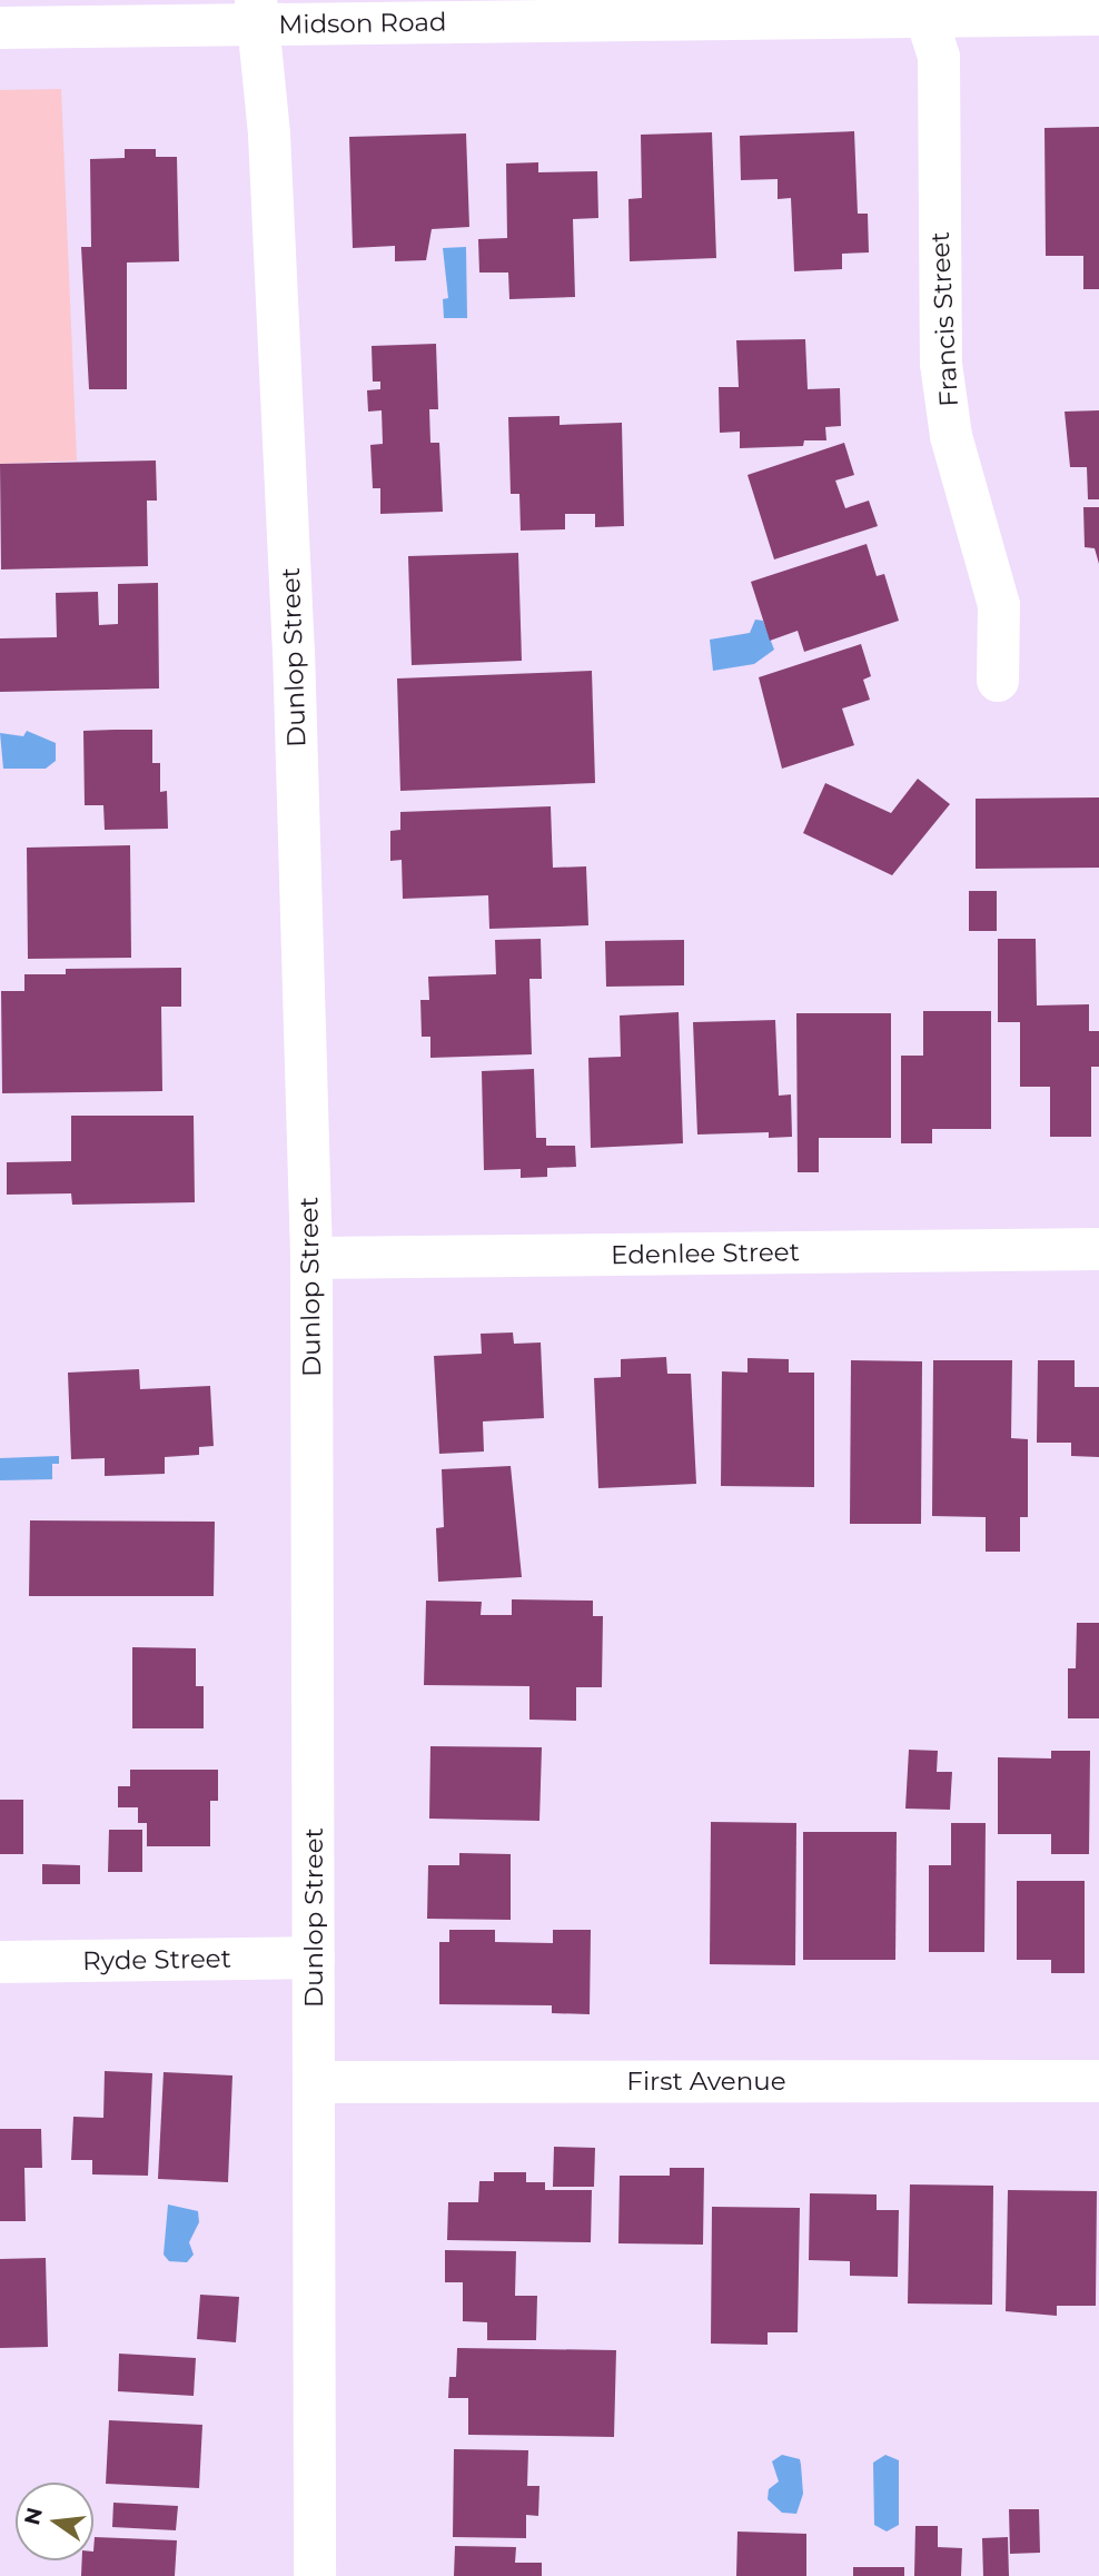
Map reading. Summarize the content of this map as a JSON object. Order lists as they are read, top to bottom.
{
  "streets": {
    "street": [
      "Midson Road",
      "Francis Street",
      "Dunlop Street",
      "Edenlee Street",
      "Ryde Street",
      "First Avenue"
    ]
  },
  "crossings": [
    ["Midson Road", "Francis Street"],
    ["Midson Road", "Dunlop Street"],
    ["Dunlop Street", "Edenlee Street"],
    ["Dunlop Street", "Ryde Street"],
    ["Dunlop Street", "First Avenue"]
  ],
  "north": "left"
}
